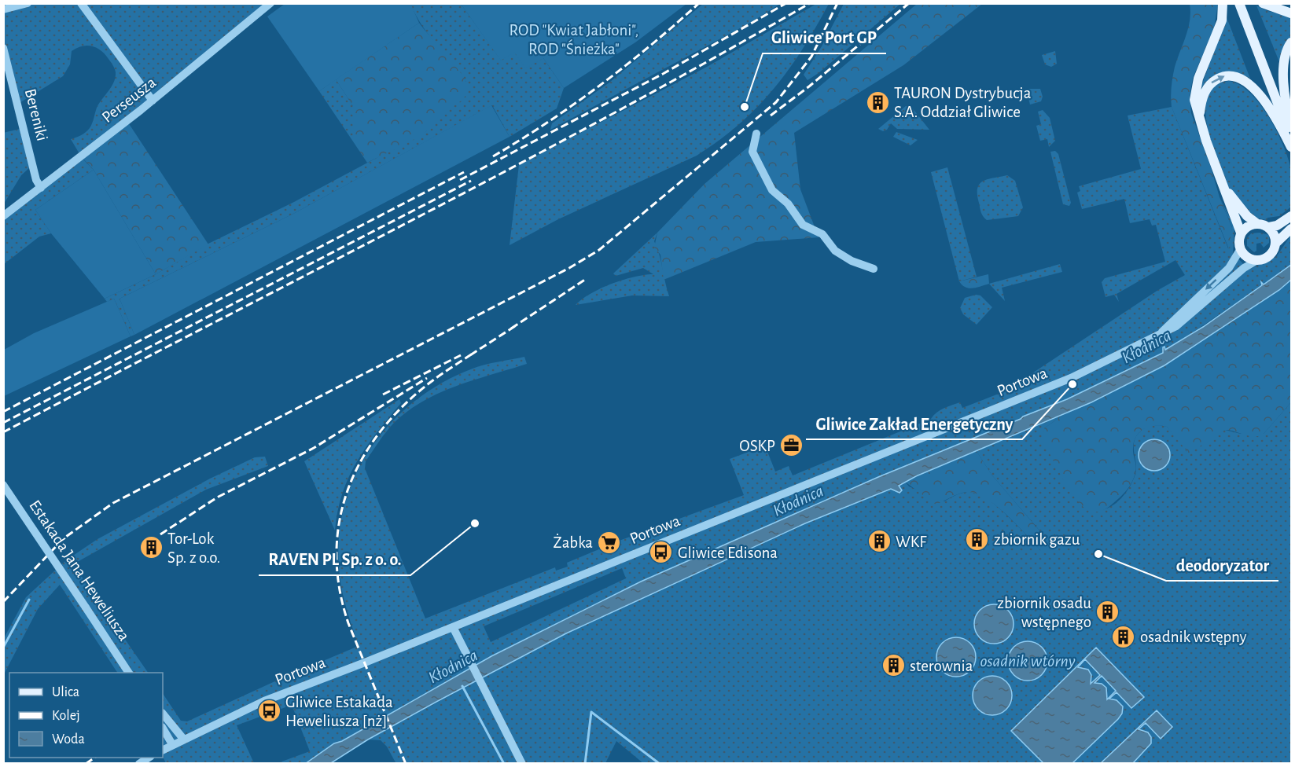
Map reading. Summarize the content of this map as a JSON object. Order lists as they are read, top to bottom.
{
  "streets": {
    "street": [
      "Perseusza",
      "Bereniki",
      "Portowa",
      "Estakada Jana Heweliusza"
    ]
  },
  "crossings": [
    ["Perseusza", "Bereniki"]
  ],
  "water": ["Kłodnica", "osadnik wtórny"],
  "parks": ["ROD \"Kwiat Jabłoni\", ROD \"Śnieżka\""],
  "places": {
    "building": [
      "TAURON Dystrybucja S.A. Oddział Gliwice",
      "zbiornik gazu",
      "WKF",
      "Tor-Lok Sp. z o.o.",
      "zbiornik osadu wstępnego",
      "osadnik wstępny",
      "sterownia"
    ],
    "other": [
      "Gliwice Port GP",
      "Gliwice Zakład Energetyczny",
      "RAVEN PL Sp. z o. o.",
      "deodoryzator"
    ],
    "office": ["OSKP"],
    "supermarket": ["Żabka"],
    "bus stop": ["Gliwice Edisona", "Gliwice Estakada Heweliusza [nż]"]
  },
  "legend": ["Ulica", "Kolej", "Woda"]
}
